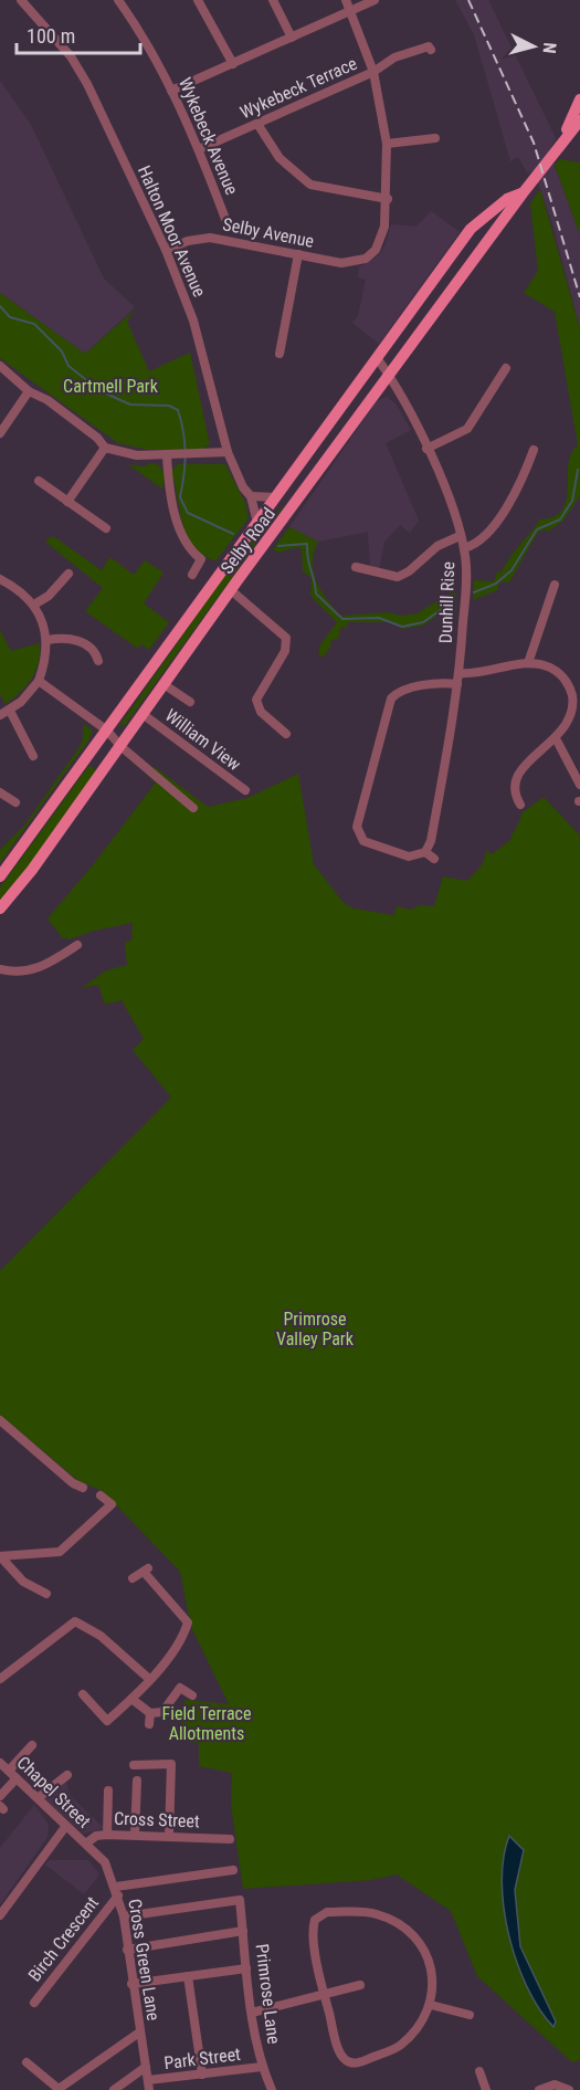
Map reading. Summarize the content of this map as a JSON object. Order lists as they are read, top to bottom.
{
  "streets": {
    "main road": ["Selby Road"],
    "street": [
      "Wykebeck Terrace",
      "Wykebeck Avenue",
      "Halton Moor Avenue",
      "Selby Avenue",
      "Dunhill Rise",
      "William View",
      "Chapel Street",
      "Cross Street",
      "Birch Crescent",
      "Cross Green Lane",
      "Primrose Lane",
      "Park Street"
    ]
  },
  "crossings": [
    ["Wykebeck Terrace", "Wykebeck Avenue"],
    ["Halton Moor Avenue", "Selby Avenue"],
    ["Halton Moor Avenue", "Selby Road"],
    ["Selby Road", "Dunhill Rise"],
    ["Selby Road", "William View"],
    ["Chapel Street", "Cross Street"],
    ["Chapel Street", "Cross Green Lane"],
    ["Cross Street", "Cross Green Lane"],
    ["Birch Crescent", "Cross Green Lane"],
    ["Cross Green Lane", "Primrose Lane"],
    ["Cross Green Lane", "Park Street"],
    ["Primrose Lane", "Park Street"]
  ],
  "parks": ["Cartmell Park", "Primrose Valley Park", "Field Terrace Allotments"],
  "scale_bar": "100 m",
  "north": "right"
}
